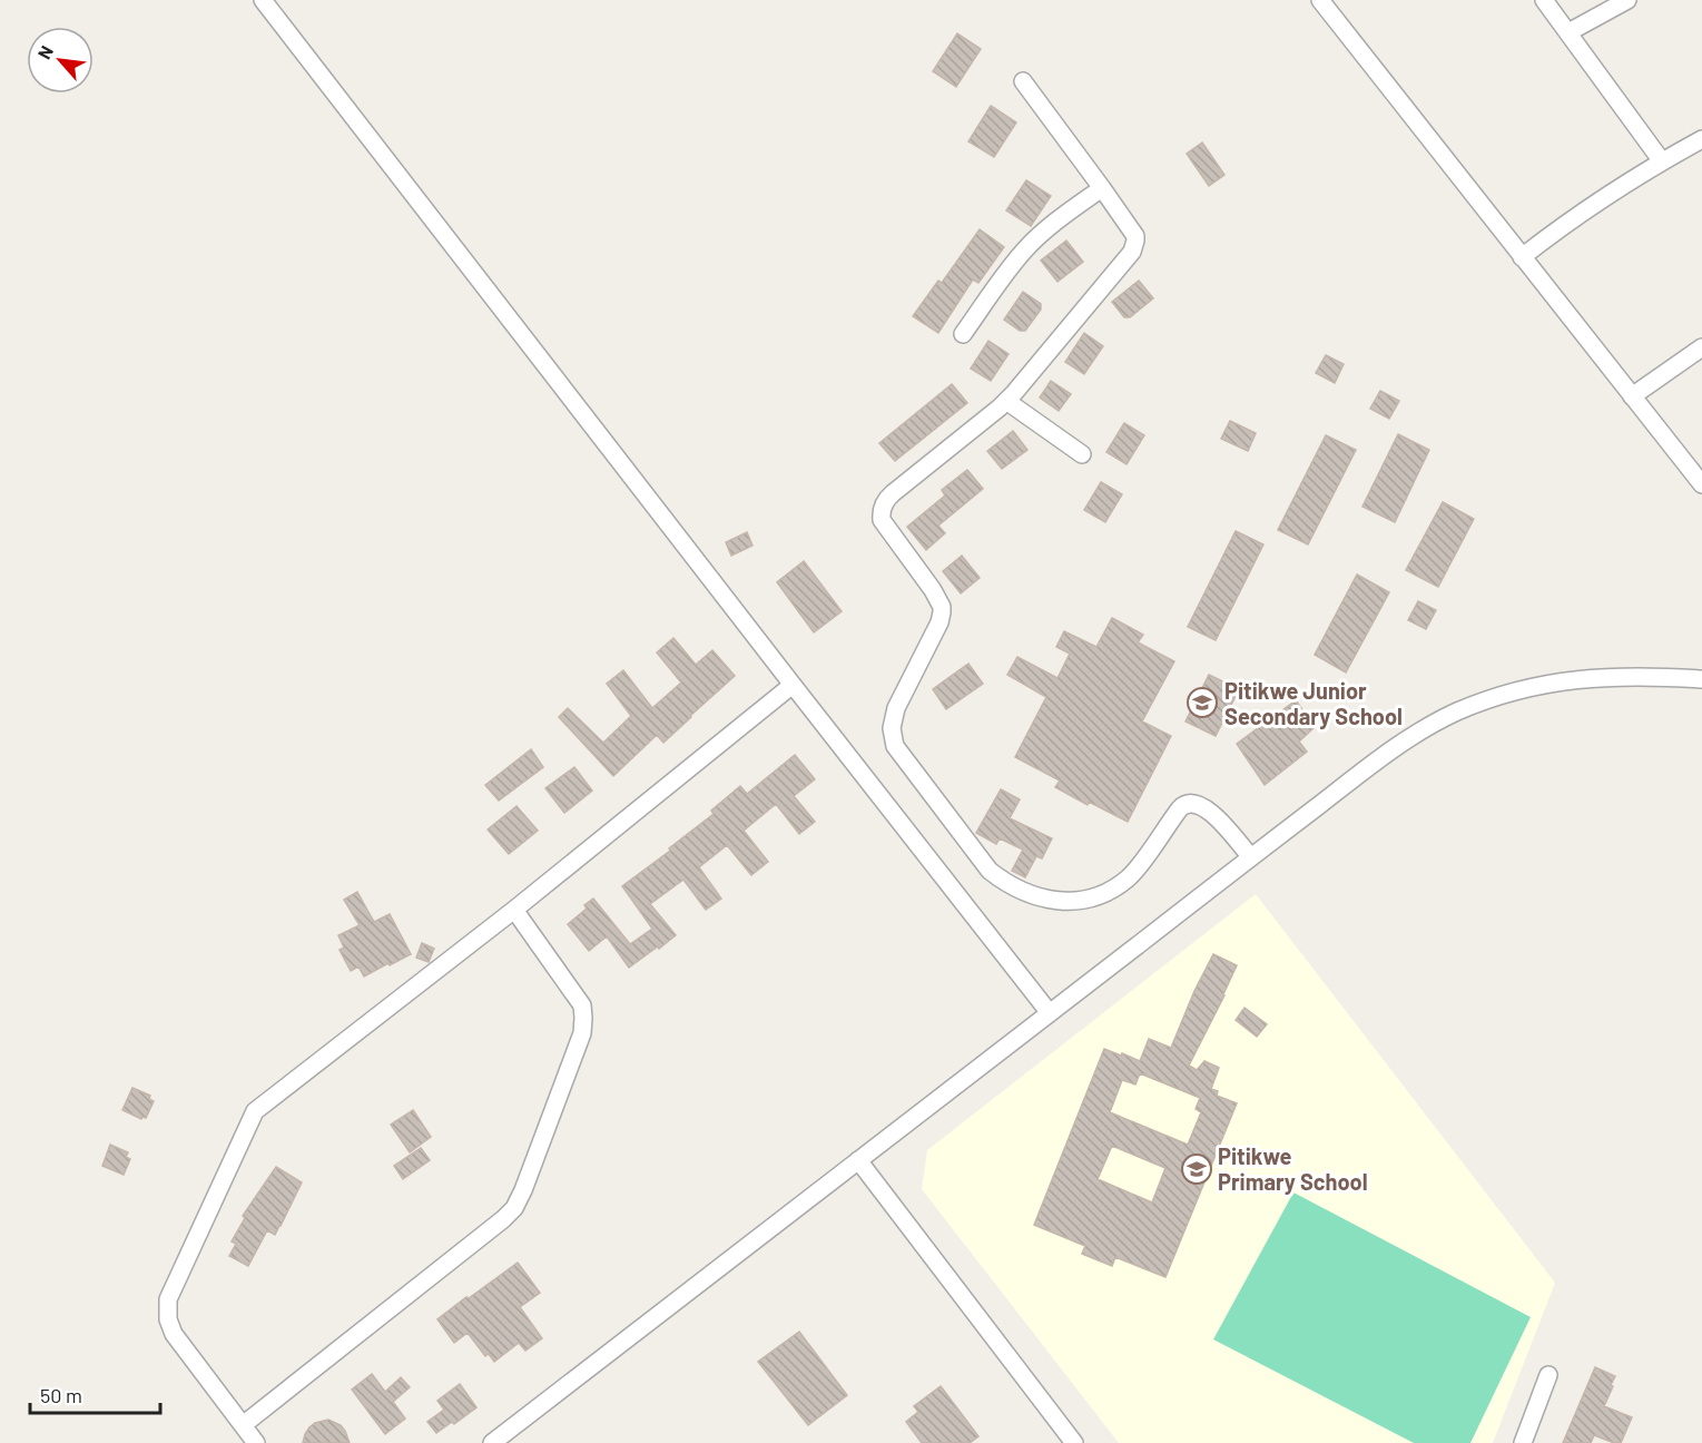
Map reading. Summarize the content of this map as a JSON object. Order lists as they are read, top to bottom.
{
  "places": {
    "school or university": ["Pitikwe Junior Secondary School", "Pitikwe Primary School"]
  },
  "scale_bar": "50 m",
  "north": "top left"
}
